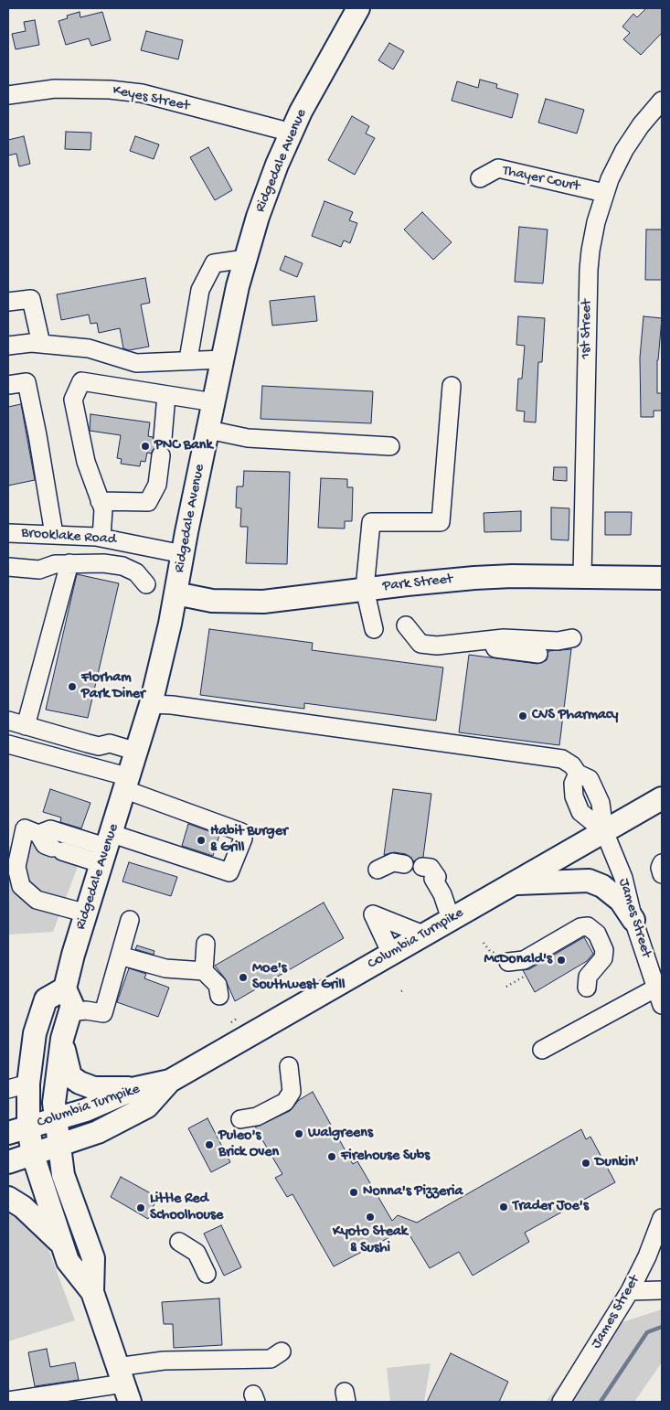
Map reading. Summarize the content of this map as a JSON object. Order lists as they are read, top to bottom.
{
  "streets": {
    "main road": ["Ridgedale Avenue", "Park Street", "Columbia Turnpike"],
    "street": [
      "Keyes Street",
      "Thayer Court",
      "1st Street",
      "Brooklake Road",
      "James Street"
    ]
  },
  "crossings": [
    ["Keyes Street", "Ridgedale Avenue"],
    ["Ridgedale Avenue", "Brooklake Road"],
    ["Ridgedale Avenue", "Park Street"],
    ["Thayer Court", "1st Street"],
    ["1st Street", "Park Street"],
    ["James Street", "Columbia Turnpike"]
  ],
  "places": [
    "PNC Bank",
    "Florham Park Diner",
    "CVS Pharmacy",
    "Habit Burger & Grill",
    "McDonald's",
    "Moe's Southwest Grill",
    "Walgreens",
    "Puleo's Brick Oven",
    "Firehouse Subs",
    "Dunkin'",
    "Nonna's Pizzeria",
    "Trader Joe's",
    "Little Red Schoolhouse",
    "Kyoto Steak & Sushi"
  ]
}
